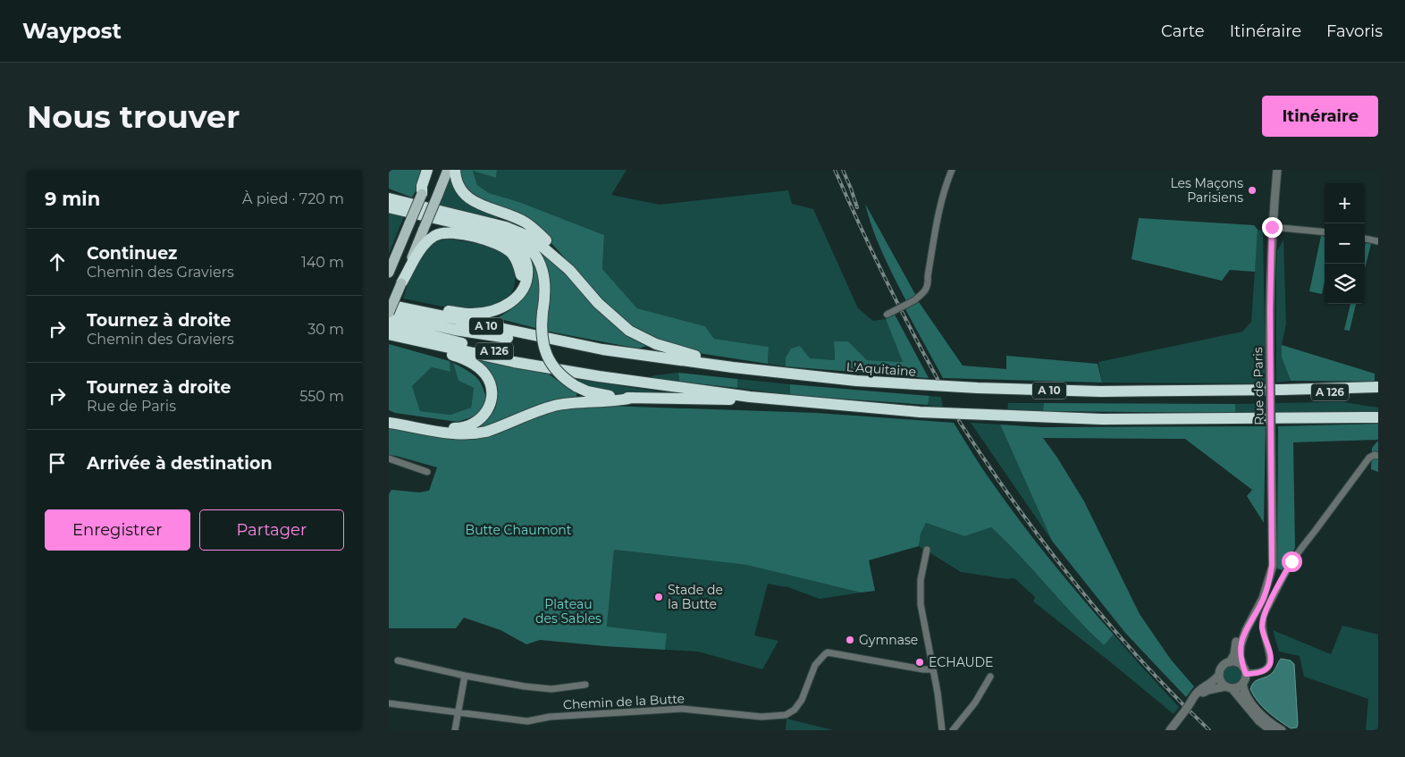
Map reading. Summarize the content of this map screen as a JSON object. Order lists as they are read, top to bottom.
{
  "streets": {
    "highway": ["A 10", "A 126", "L'Aquitaine"],
    "street": ["Rue de Paris", "Chemin de la Butte"]
  },
  "crossings": [
    ["A 10", "A 126"],
    ["A 126", "L'Aquitaine"]
  ],
  "parks": ["Butte Chaumont", "Plateau des Sables"],
  "places": [
    "Les Maçons Parisiens",
    "Stade de la Butte",
    "Gymnase",
    "ECHAUDE"
  ],
  "page": {
    "header": "Waypost",
    "nav": ["Carte", "Itinéraire", "Favoris"],
    "buttons": [
      "Itinéraire",
      ["Enregistrer", "Partager"]
    ],
    "title": "Nous trouver",
    "heading": ["9 min", "À pied · 720 m"],
    "map_buttons": ["+", "−"],
    "list": [
      ["Continuez", "Chemin des Graviers", "140 m"],
      ["Tournez à droite", "Chemin des Graviers", "30 m"],
      ["Tournez à droite", "Rue de Paris", "550 m"],
      "Arrivée à destination"
    ]
  }
}
